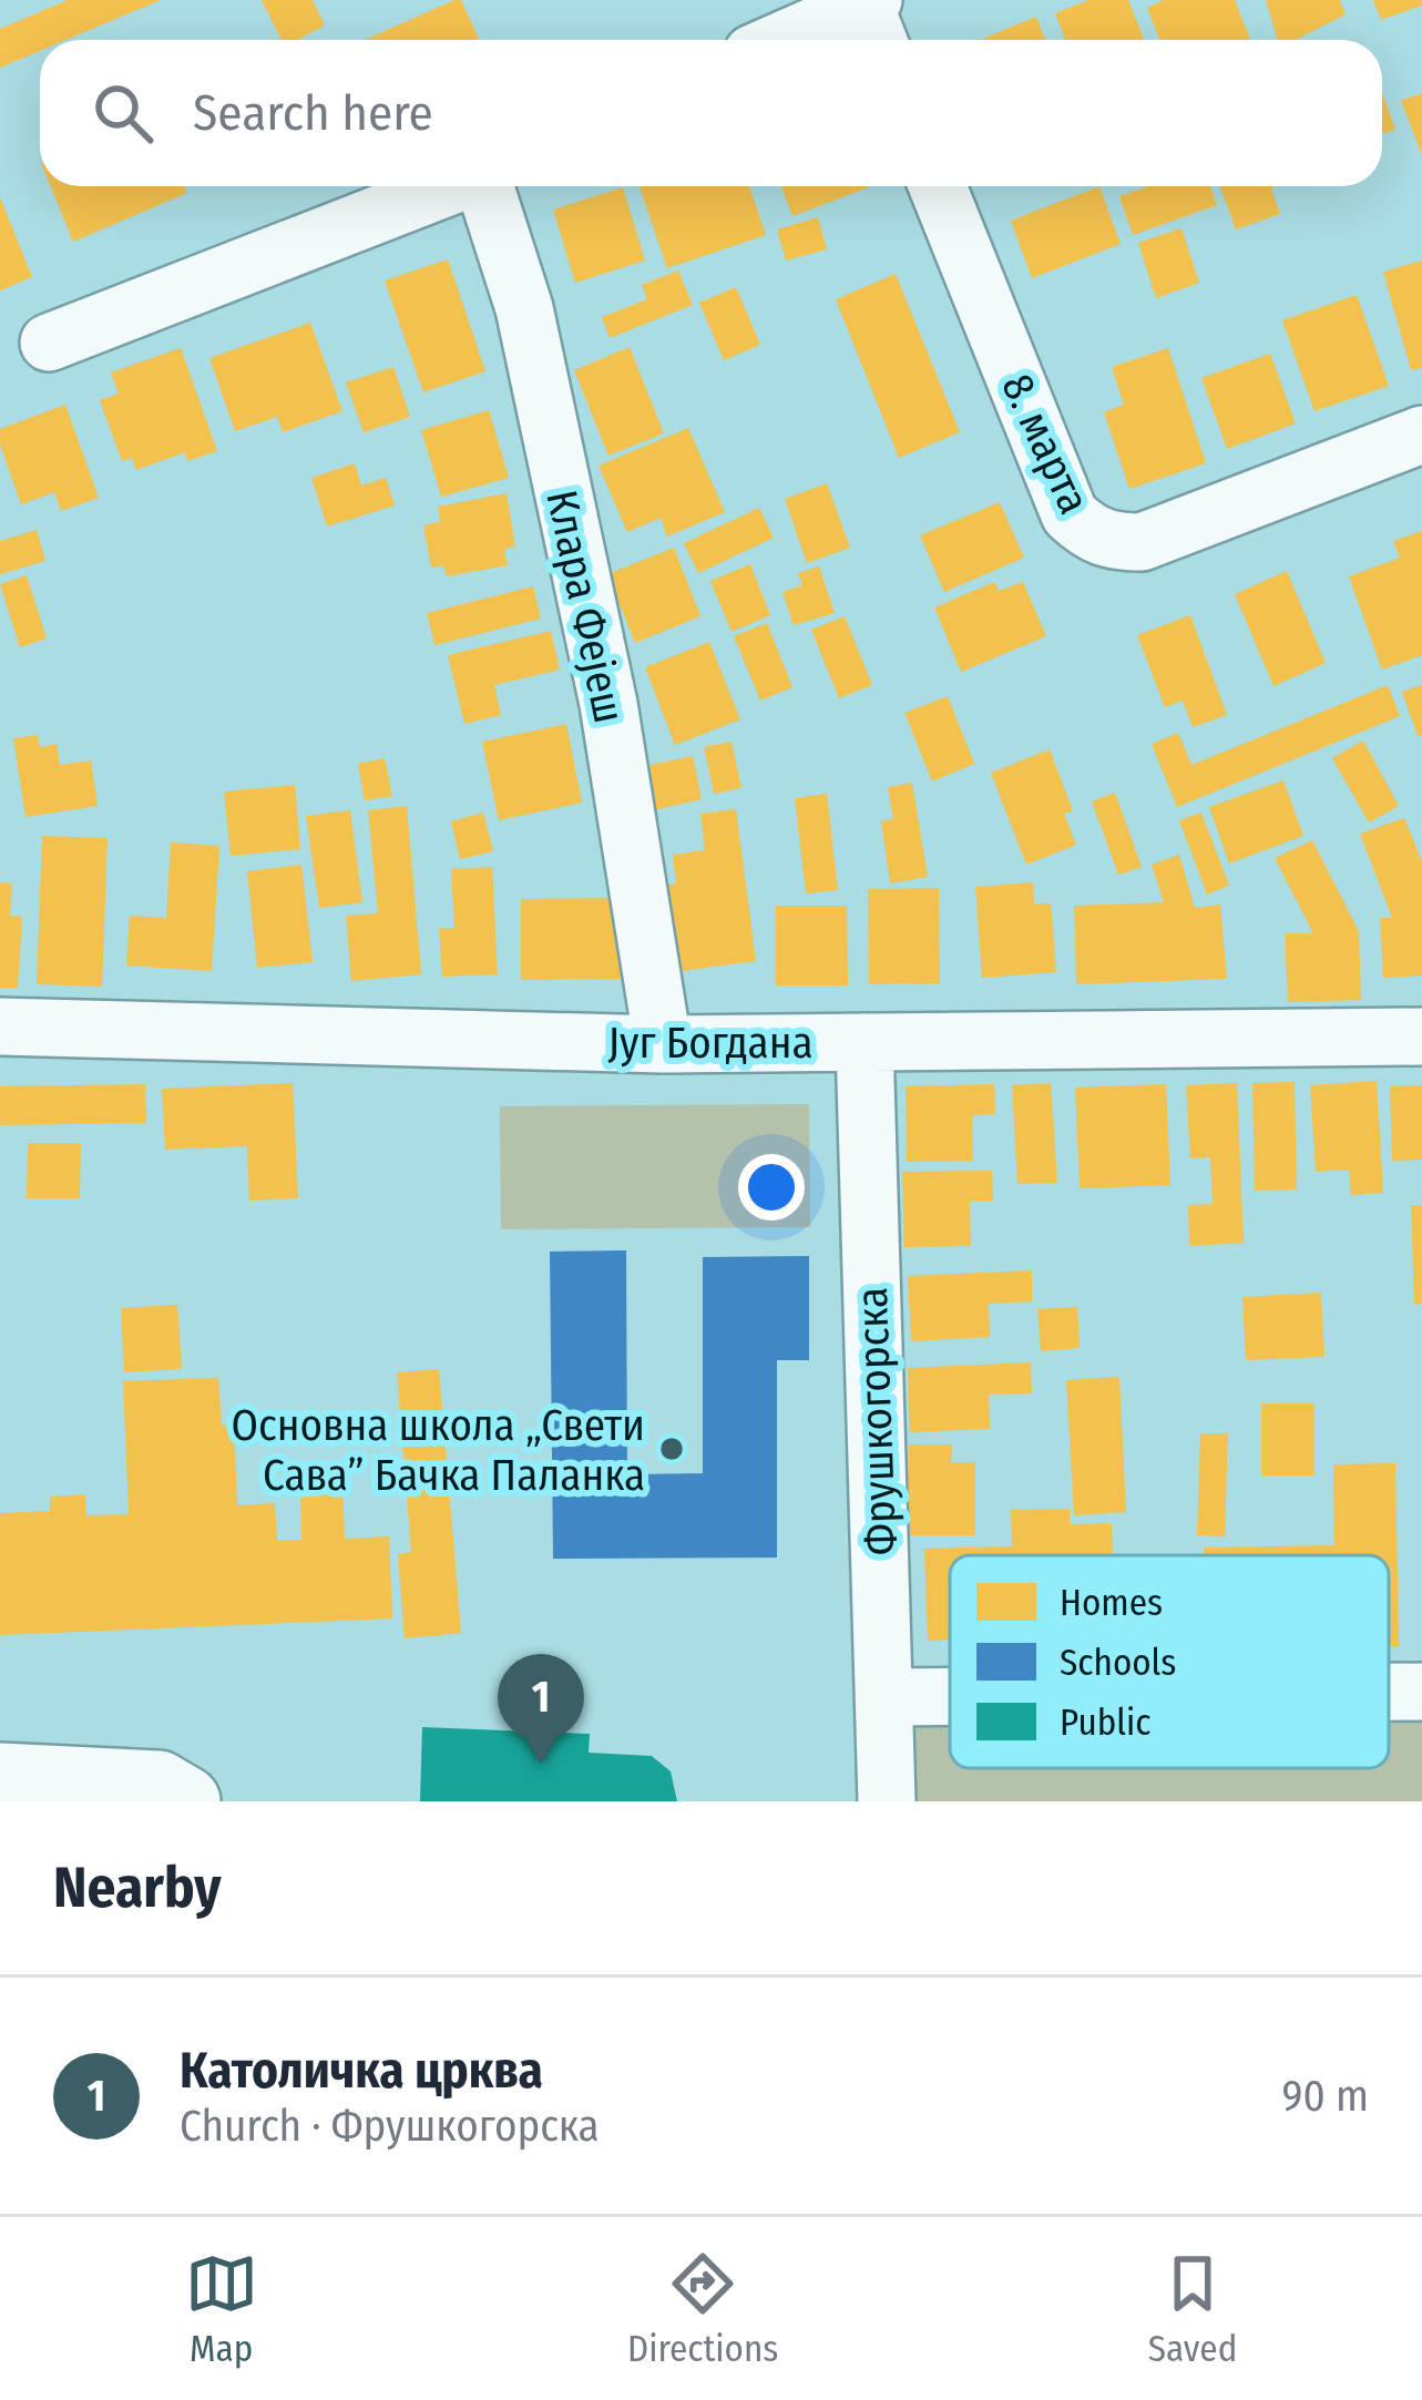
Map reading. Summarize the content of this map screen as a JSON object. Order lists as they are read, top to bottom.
{
  "streets": {
    "street": [
      "8. марта",
      "Клара Фејеш",
      "Југ Богдана",
      "Фрушкогорска"
    ]
  },
  "crossings": [
    ["Клара Фејеш", "Југ Богдана"],
    ["Југ Богдана", "Фрушкогорска"]
  ],
  "places": ["Основна школа „Свети Сава” Бачка Паланка"],
  "legend": ["Homes", "Schools", "Public"],
  "page": {
    "search": "Search here",
    "pins": "1",
    "heading": "Nearby",
    "list": [
      {
        "mark": "1",
        "name": "Католичка црква",
        "note": "Church · Фрушкогорска",
        "value": "90 m"
      }
    ],
    "nav": ["Map", "Directions", "Saved"]
  }
}
